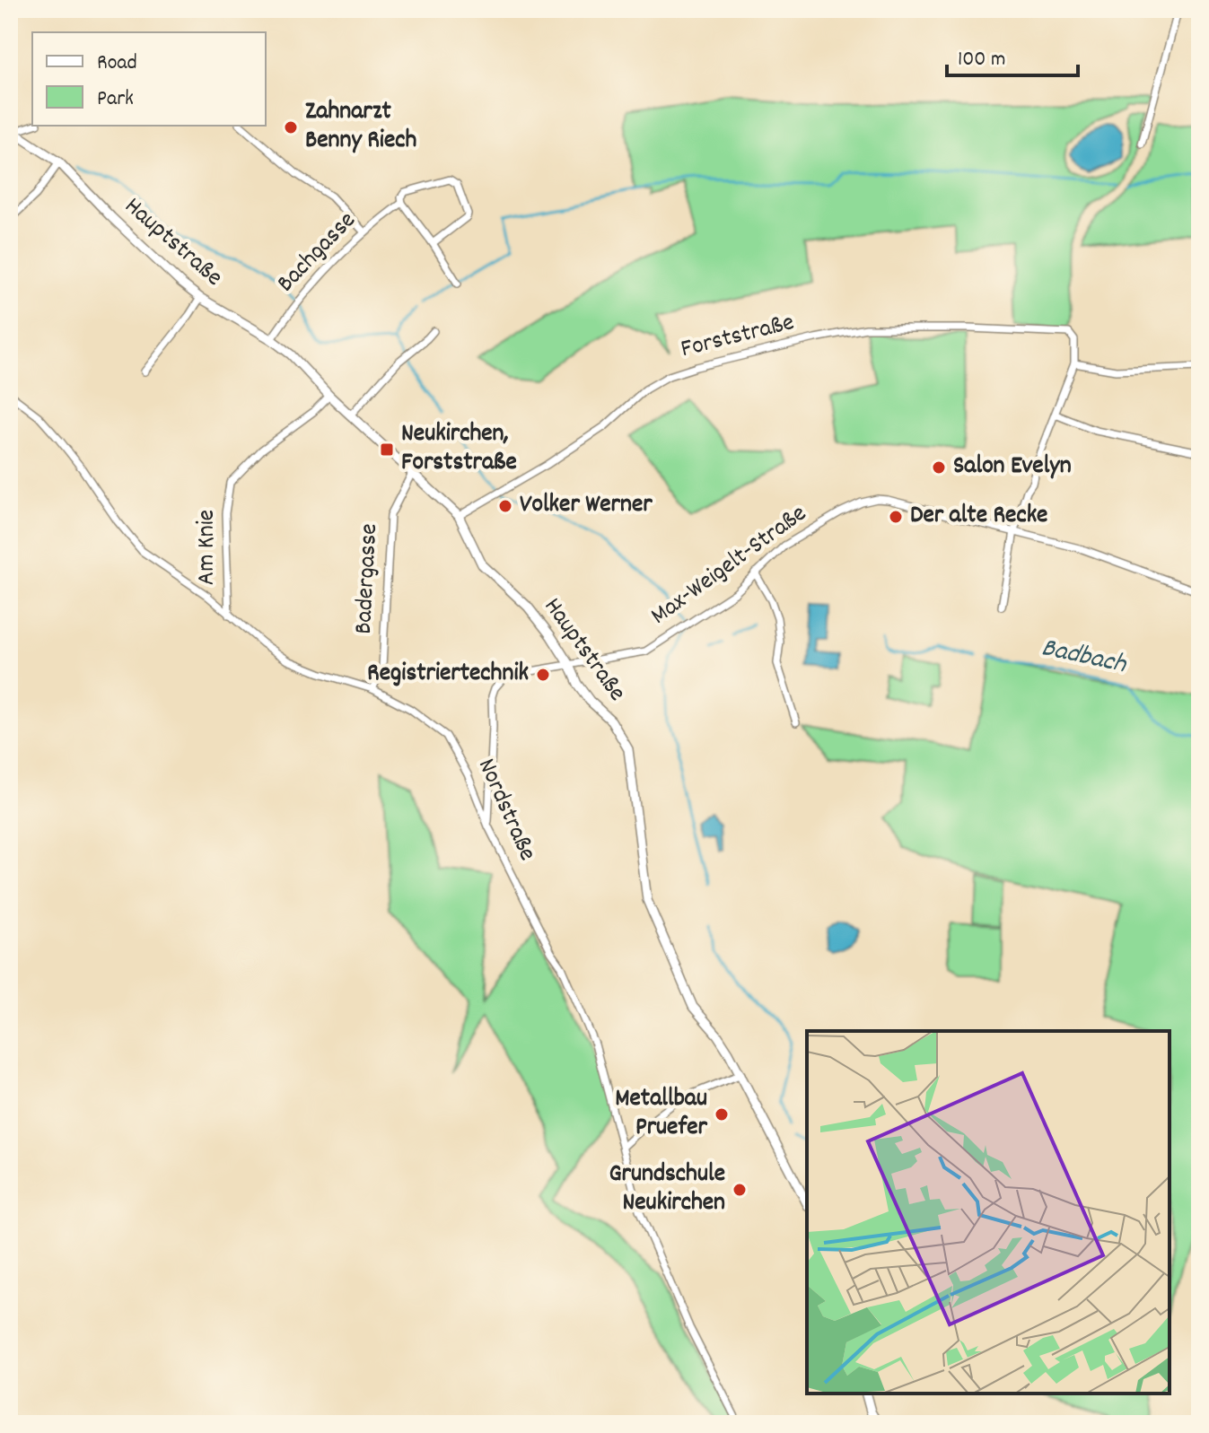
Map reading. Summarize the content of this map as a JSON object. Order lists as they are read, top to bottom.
{
  "streets": {
    "street": [
      "Hauptstraße",
      "Bachgasse",
      "Forststraße",
      "Am Knie",
      "Max-Weigelt-Straße",
      "Badergasse",
      "Nordstraße"
    ]
  },
  "crossings": [
    ["Hauptstraße", "Bachgasse"],
    ["Hauptstraße", "Forststraße"],
    ["Hauptstraße", "Am Knie"],
    ["Hauptstraße", "Max-Weigelt-Straße"],
    ["Hauptstraße", "Badergasse"],
    ["Am Knie", "Nordstraße"],
    ["Max-Weigelt-Straße", "Nordstraße"],
    ["Badergasse", "Nordstraße"]
  ],
  "water": ["Badbach"],
  "places": {
    "other": [
      "Zahnarzt Benny Riech",
      "Salon Evelyn",
      "Volker Werner",
      "Der alte Recke",
      "Registriertechnik",
      "Metallbau Pruefer",
      "Grundschule Neukirchen"
    ],
    "transit": ["Neukirchen, Forststraße"]
  },
  "legend": ["Road", "Park"],
  "scale_bar": "100 m"
}
